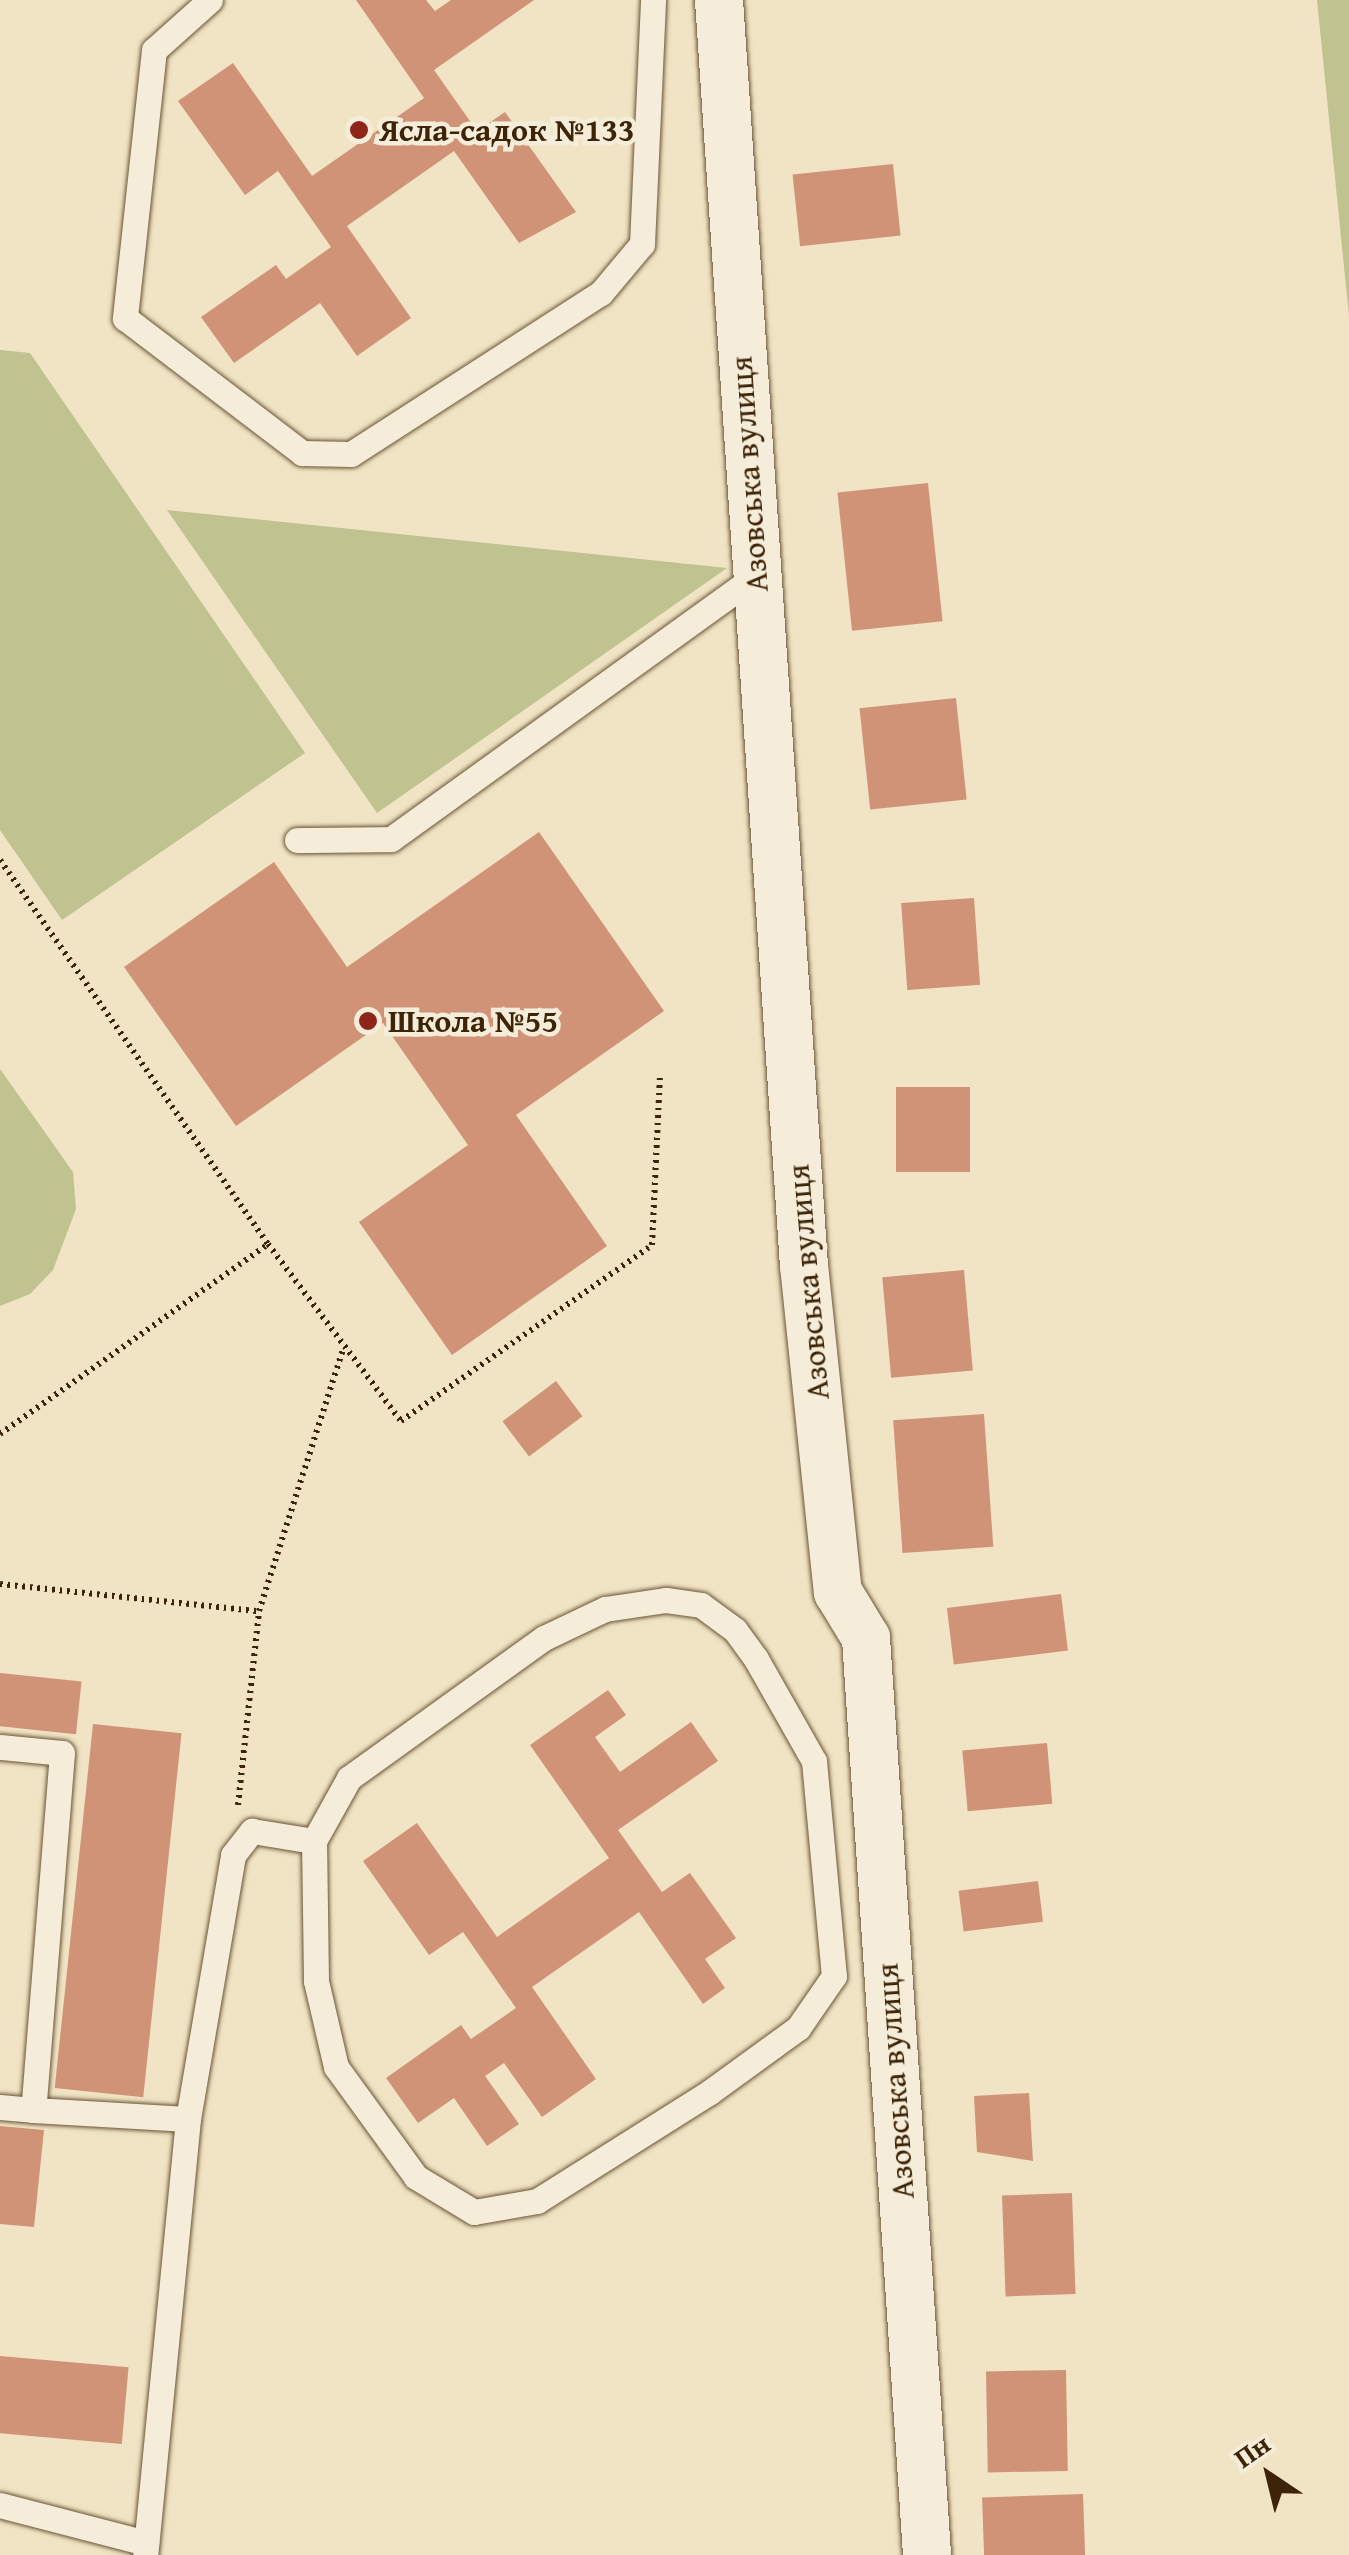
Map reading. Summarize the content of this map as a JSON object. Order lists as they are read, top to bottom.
{
  "streets": {
    "street": ["Азовська вулиця"]
  },
  "places": ["Ясла-садок №133", "Школа №55"],
  "north": "top left"
}
